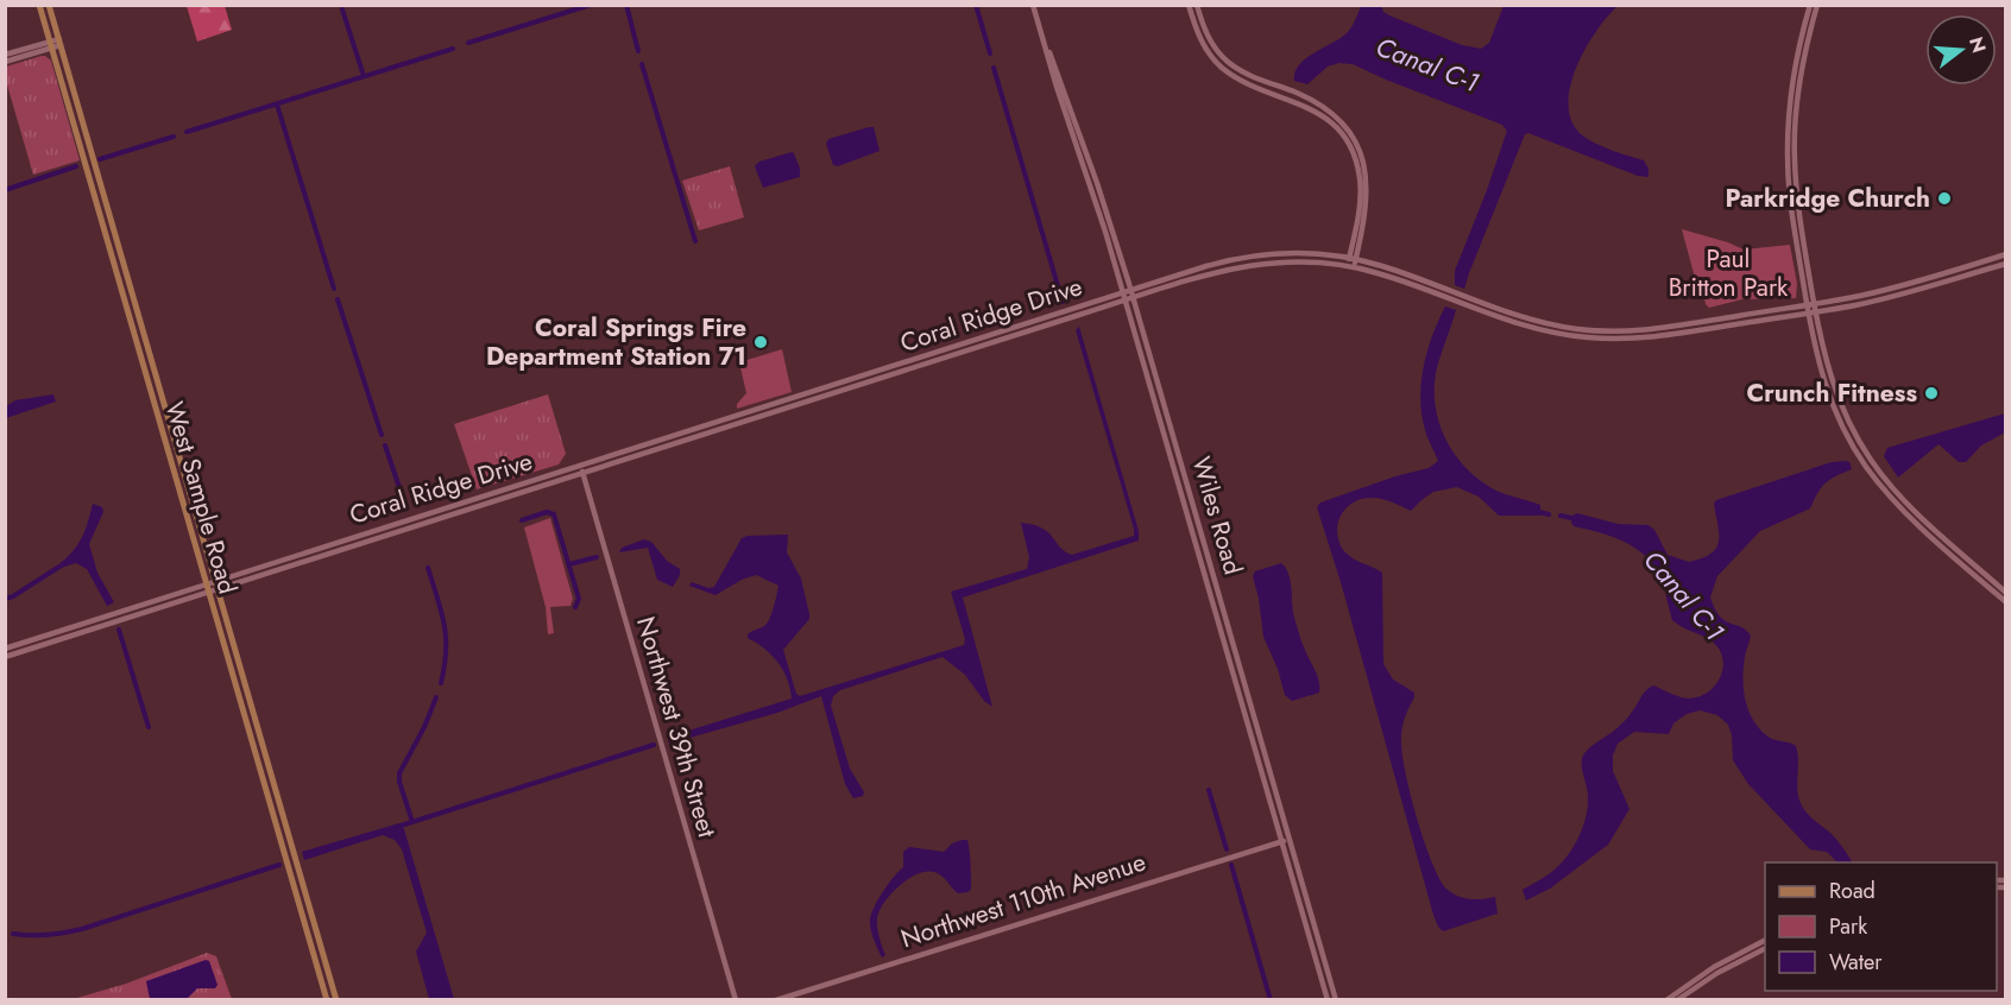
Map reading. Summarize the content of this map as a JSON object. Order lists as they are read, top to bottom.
{
  "streets": {
    "main road": [
      "Coral Ridge Drive",
      "West Sample Road",
      "Wiles Road",
      "Northwest 39th Street",
      "Northwest 110th Avenue"
    ]
  },
  "crossings": [
    ["Coral Ridge Drive", "West Sample Road"],
    ["Coral Ridge Drive", "Wiles Road"],
    ["Coral Ridge Drive", "Northwest 39th Street"],
    ["Wiles Road", "Northwest 110th Avenue"]
  ],
  "water": ["Canal C-1"],
  "parks": ["Paul Britton Park"],
  "places": ["Parkridge Church", "Coral Springs Fire Department Station 71", "Crunch Fitness"],
  "legend": ["Road", "Park", "Water"],
  "north": "right"
}
